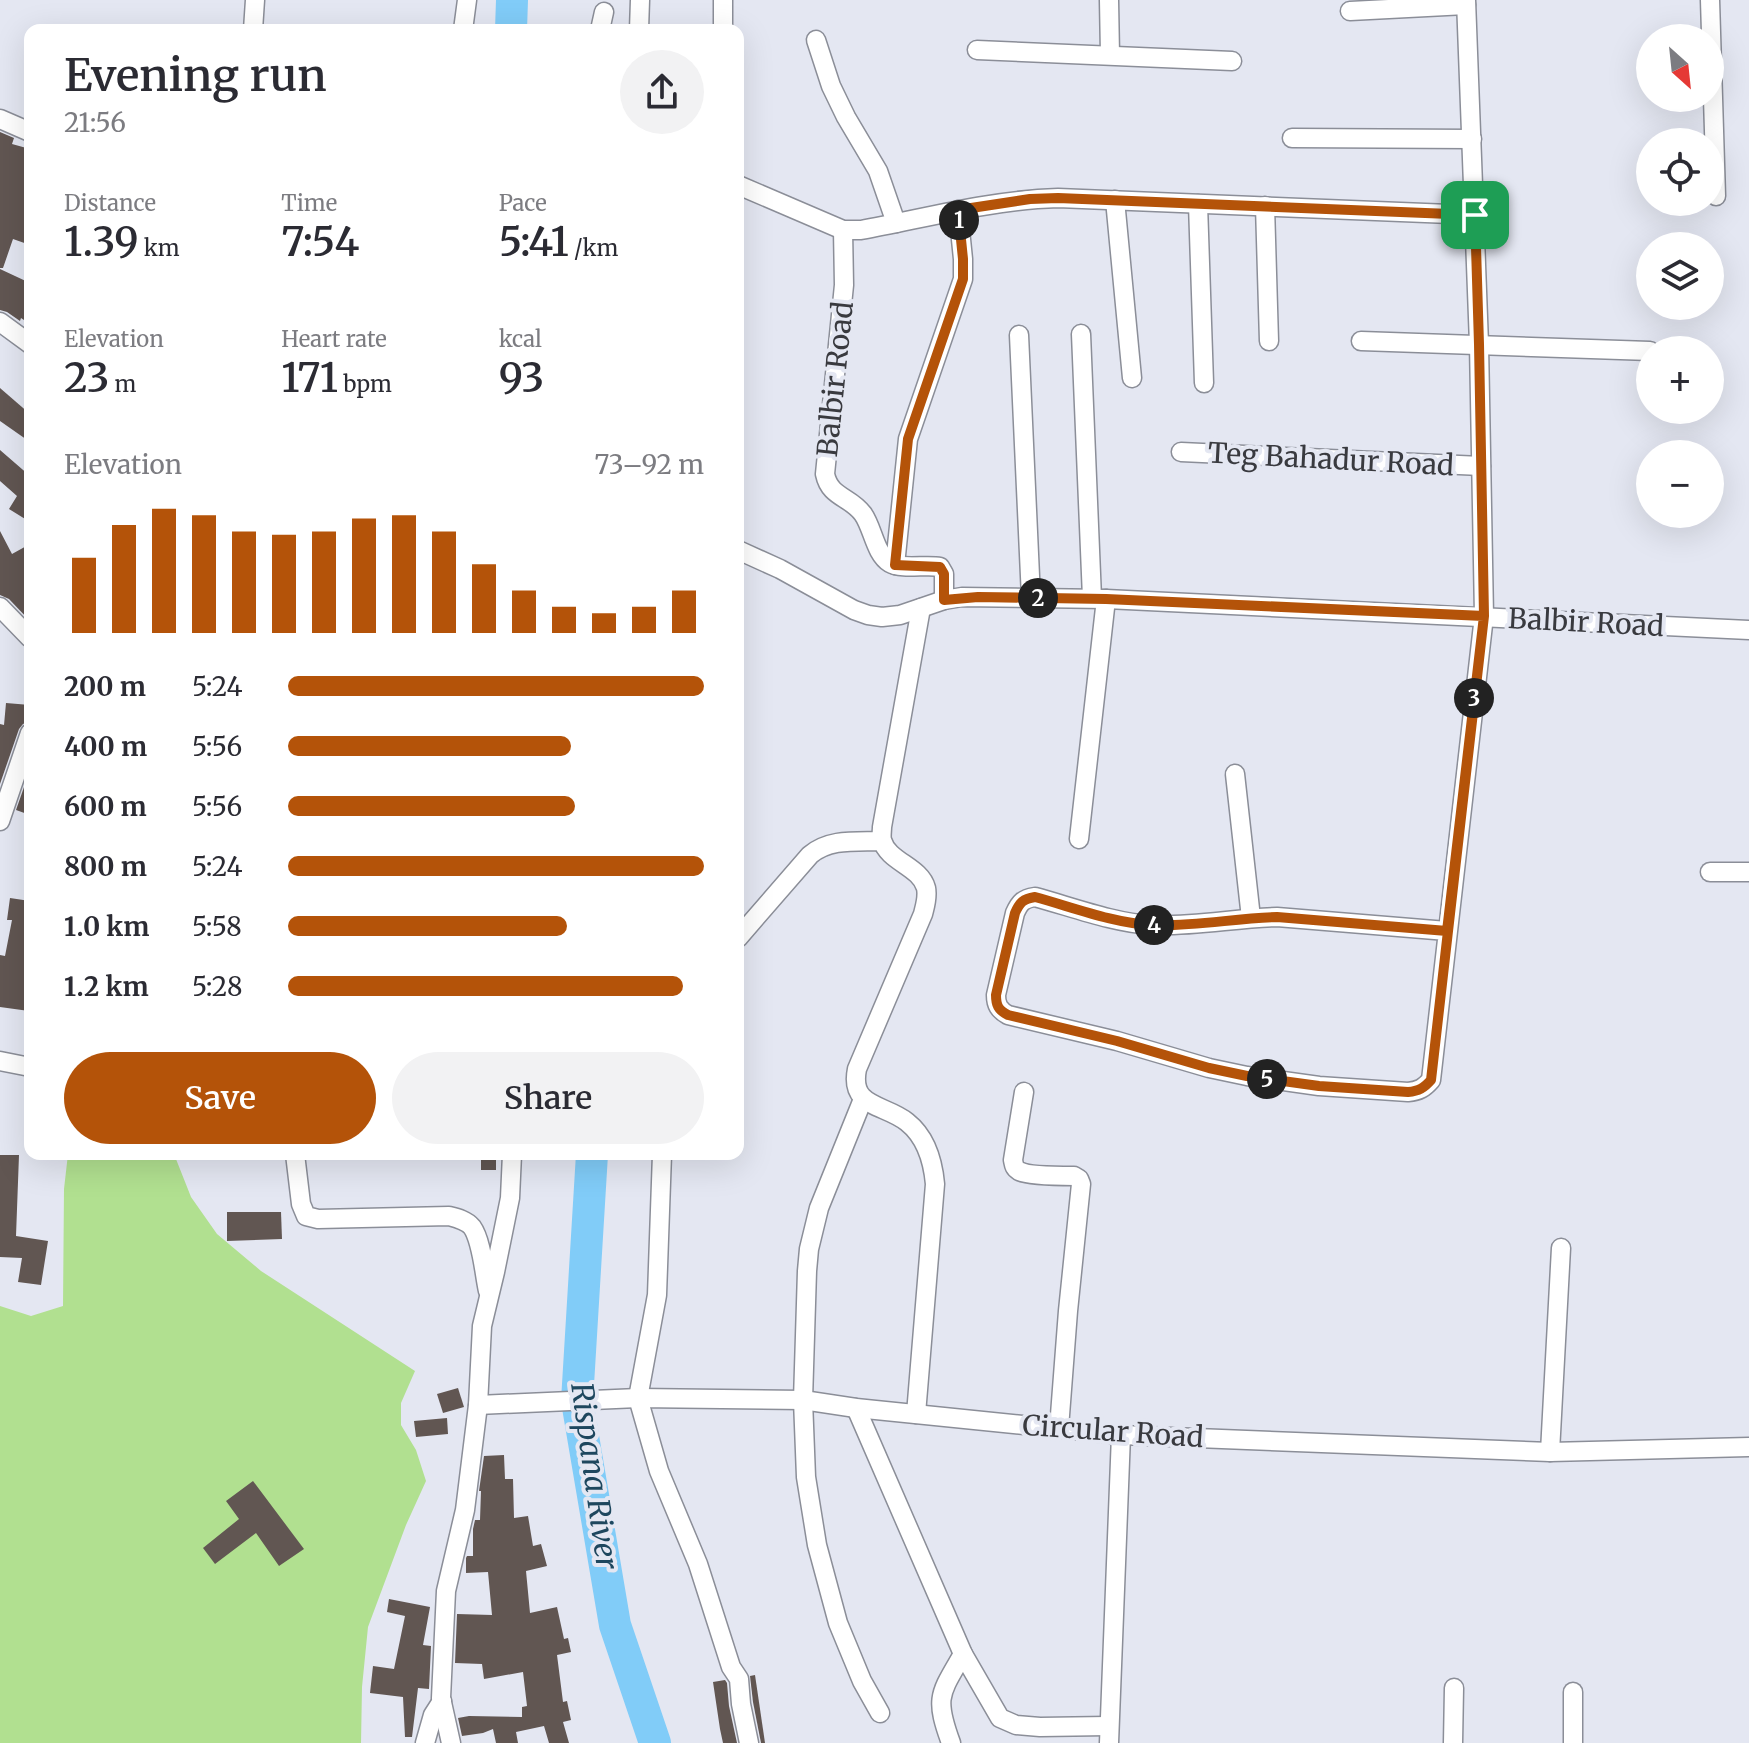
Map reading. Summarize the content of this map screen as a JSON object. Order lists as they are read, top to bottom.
{
  "streets": {
    "street": ["Balbir Road", "Teg Bahadur Road", "Circular Road"]
  },
  "crossings": [
    ["Balbir Road", "Teg Bahadur Road"]
  ],
  "water": ["Rispana River"],
  "north": "bottom right",
  "page": {
    "map_buttons": ["+", "−"],
    "heading": ["Evening run", "21:56"],
    "stats": [
      ["Distance", "1.39 km"],
      ["Time", "7:54"],
      ["Pace", "5:41 /km"],
      ["Elevation", "23 m"],
      ["Heart rate", "171 bpm"],
      ["kcal", "93"]
    ],
    "pins": [
      "1",
      "2",
      "3",
      "4",
      "5"
    ],
    "chart": ["Elevation", "73–92 m"],
    "list": [
      {
        "name": "200 m",
        "note": "5:24"
      },
      {
        "name": "400 m",
        "note": "5:56"
      },
      {
        "name": "600 m",
        "note": "5:56"
      },
      {
        "name": "800 m",
        "note": "5:24"
      },
      {
        "name": "1.0 km",
        "note": "5:58"
      },
      {
        "name": "1.2 km",
        "note": "5:28"
      }
    ],
    "buttons": ["Save", "Share"]
  }
}
